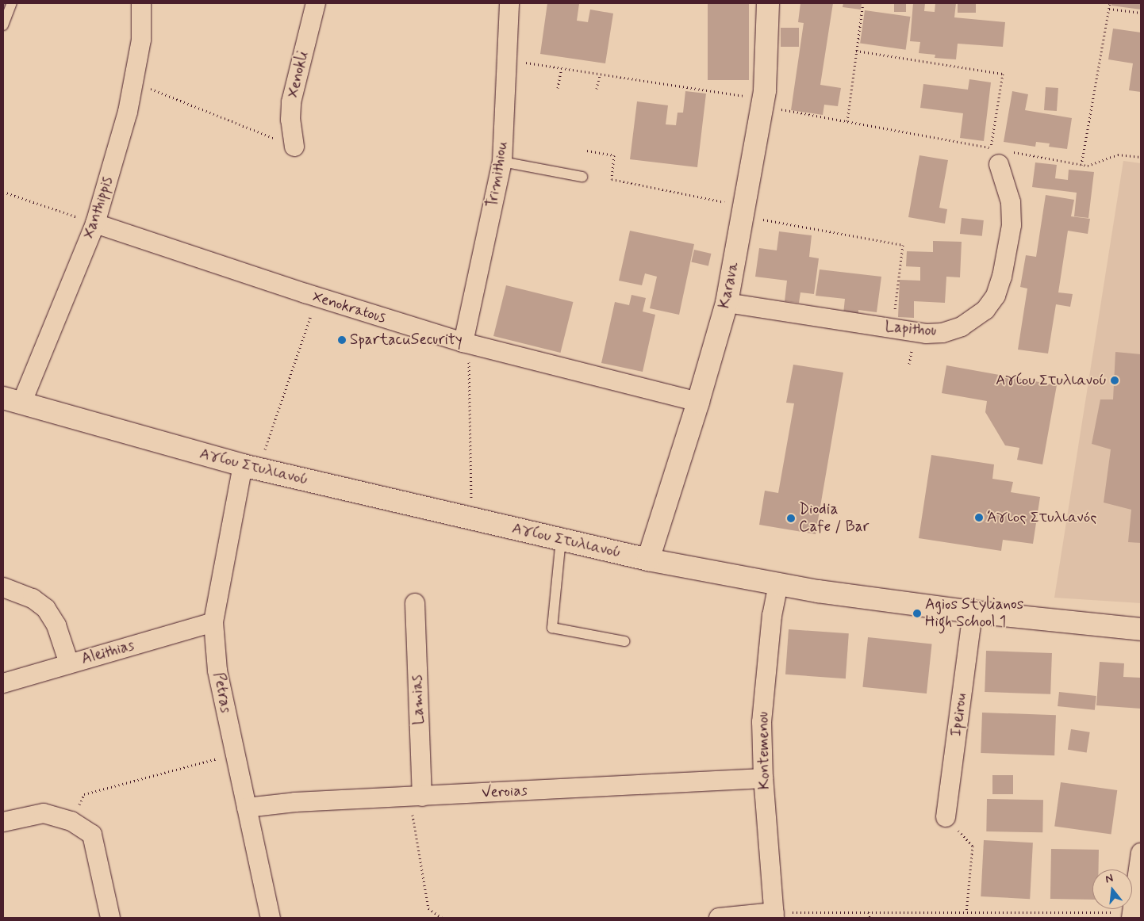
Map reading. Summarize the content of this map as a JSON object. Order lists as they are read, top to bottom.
{
  "streets": {
    "street": [
      "Xenokli",
      "Trimithiou",
      "Xanthippis",
      "Karava",
      "Xenokratous",
      "Lapithou",
      "Αγίου Στυλιανού",
      "Aleithias",
      "Petras",
      "Lamias",
      "Ipeirou",
      "Kontemenou",
      "Veroias"
    ]
  },
  "crossings": [
    ["Trimithiou", "Xenokratous"],
    ["Xanthippis", "Xenokratous"],
    ["Xanthippis", "Αγίου Στυλιανού"],
    ["Karava", "Xenokratous"],
    ["Karava", "Lapithou"],
    ["Karava", "Αγίου Στυλιανού"],
    ["Αγίου Στυλιανού", "Petras"],
    ["Αγίου Στυλιανού", "Ipeirou"],
    ["Αγίου Στυλιανού", "Kontemenou"],
    ["Aleithias", "Petras"],
    ["Petras", "Veroias"],
    ["Lamias", "Veroias"],
    ["Kontemenou", "Veroias"]
  ],
  "places": [
    "SpartacuSecurity",
    "Αγίου Στυλιανού",
    "Άγιος Στυλιανός",
    "Diodia Cafe / Bar",
    "Agios Stylianos High School 1"
  ],
  "north": "top"
}
